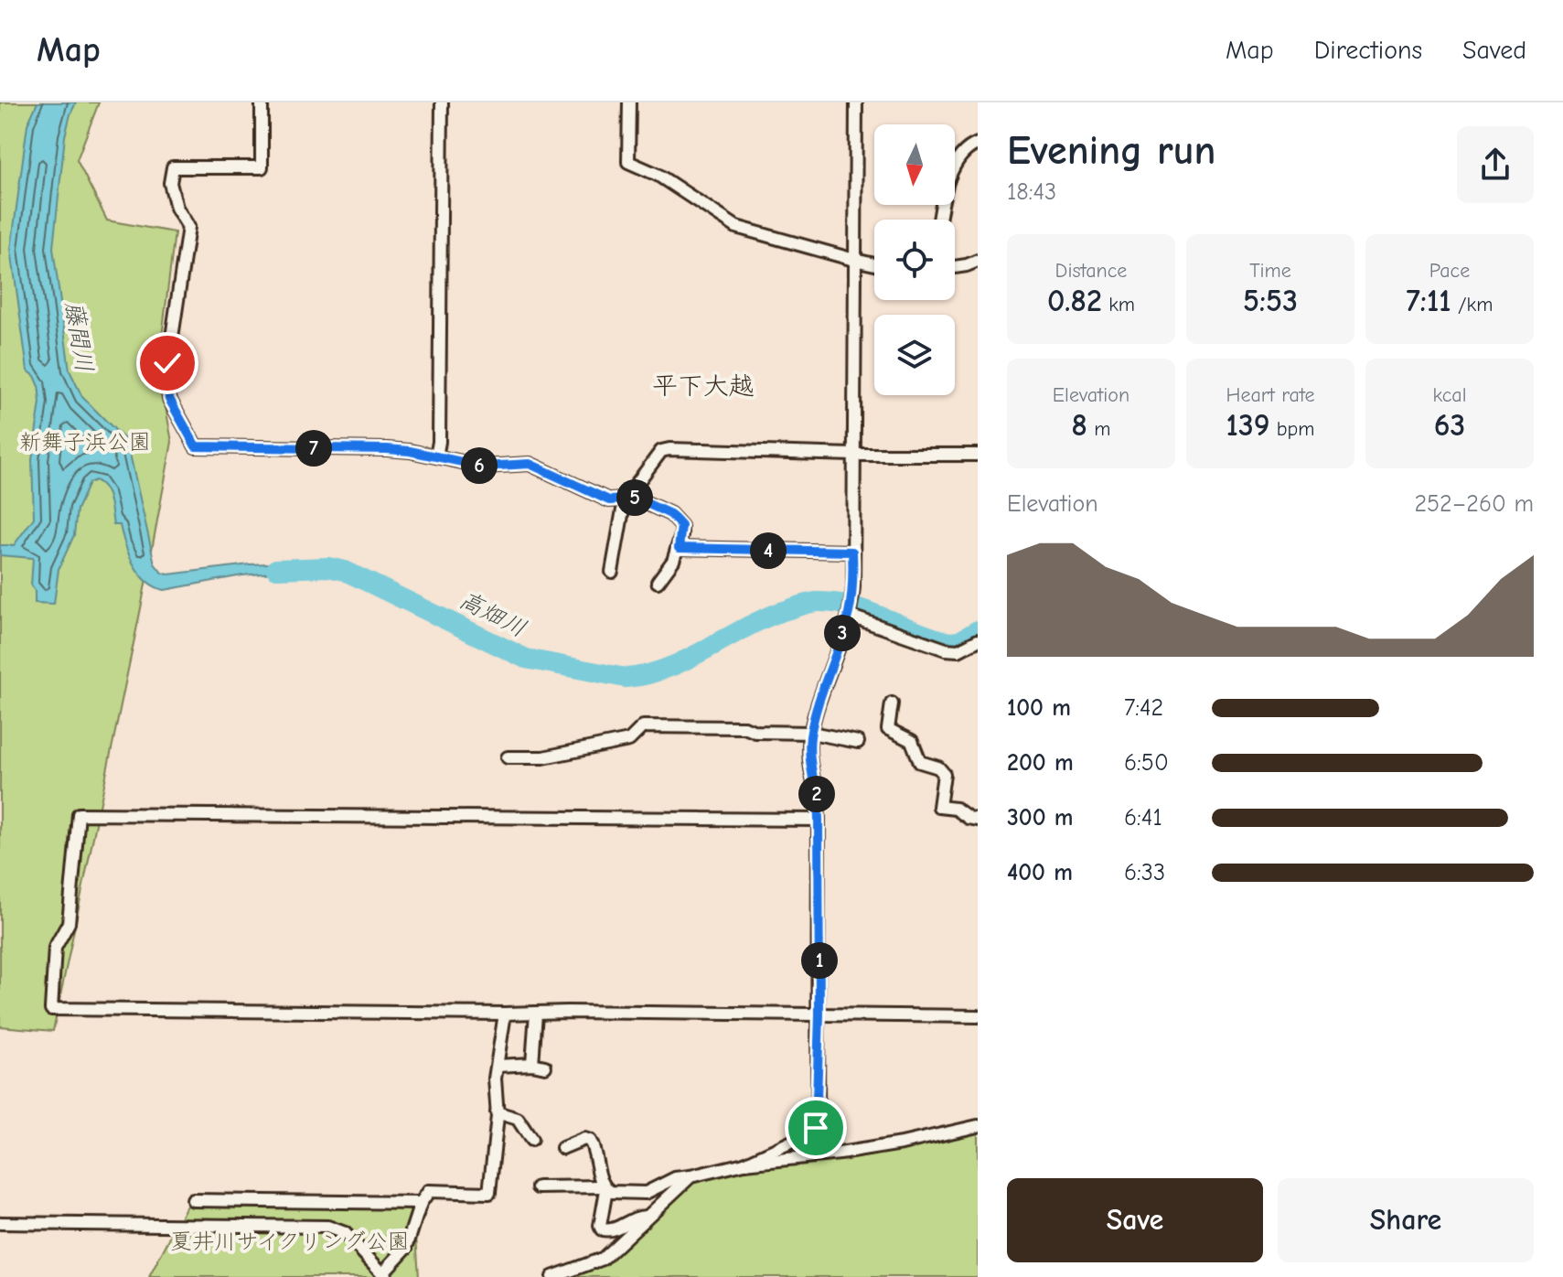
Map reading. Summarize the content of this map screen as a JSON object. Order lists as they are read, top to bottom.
{
  "districts": ["平下大越"],
  "water": ["藤間川", "高畑川"],
  "parks": ["新舞子浜公園", "夏井川サイクリング公園"],
  "north": "bottom",
  "page": {
    "header": "Map",
    "nav": ["Map", "Directions", "Saved"],
    "heading": ["Evening run", "18:43"],
    "stats": [
      ["Distance", "0.82 km"],
      ["Time", "5:53"],
      ["Pace", "7:11 /km"],
      ["Elevation", "8 m"],
      ["Heart rate", "139 bpm"],
      ["kcal", "63"]
    ],
    "pins": [
      "7",
      "6",
      "5",
      "4",
      "3",
      "2",
      "1"
    ],
    "chart": ["Elevation", "252–260 m"],
    "list": [
      {
        "name": "100 m",
        "note": "7:42"
      },
      {
        "name": "200 m",
        "note": "6:50"
      },
      {
        "name": "300 m",
        "note": "6:41"
      },
      {
        "name": "400 m",
        "note": "6:33"
      }
    ],
    "buttons": ["Save", "Share"]
  }
}
